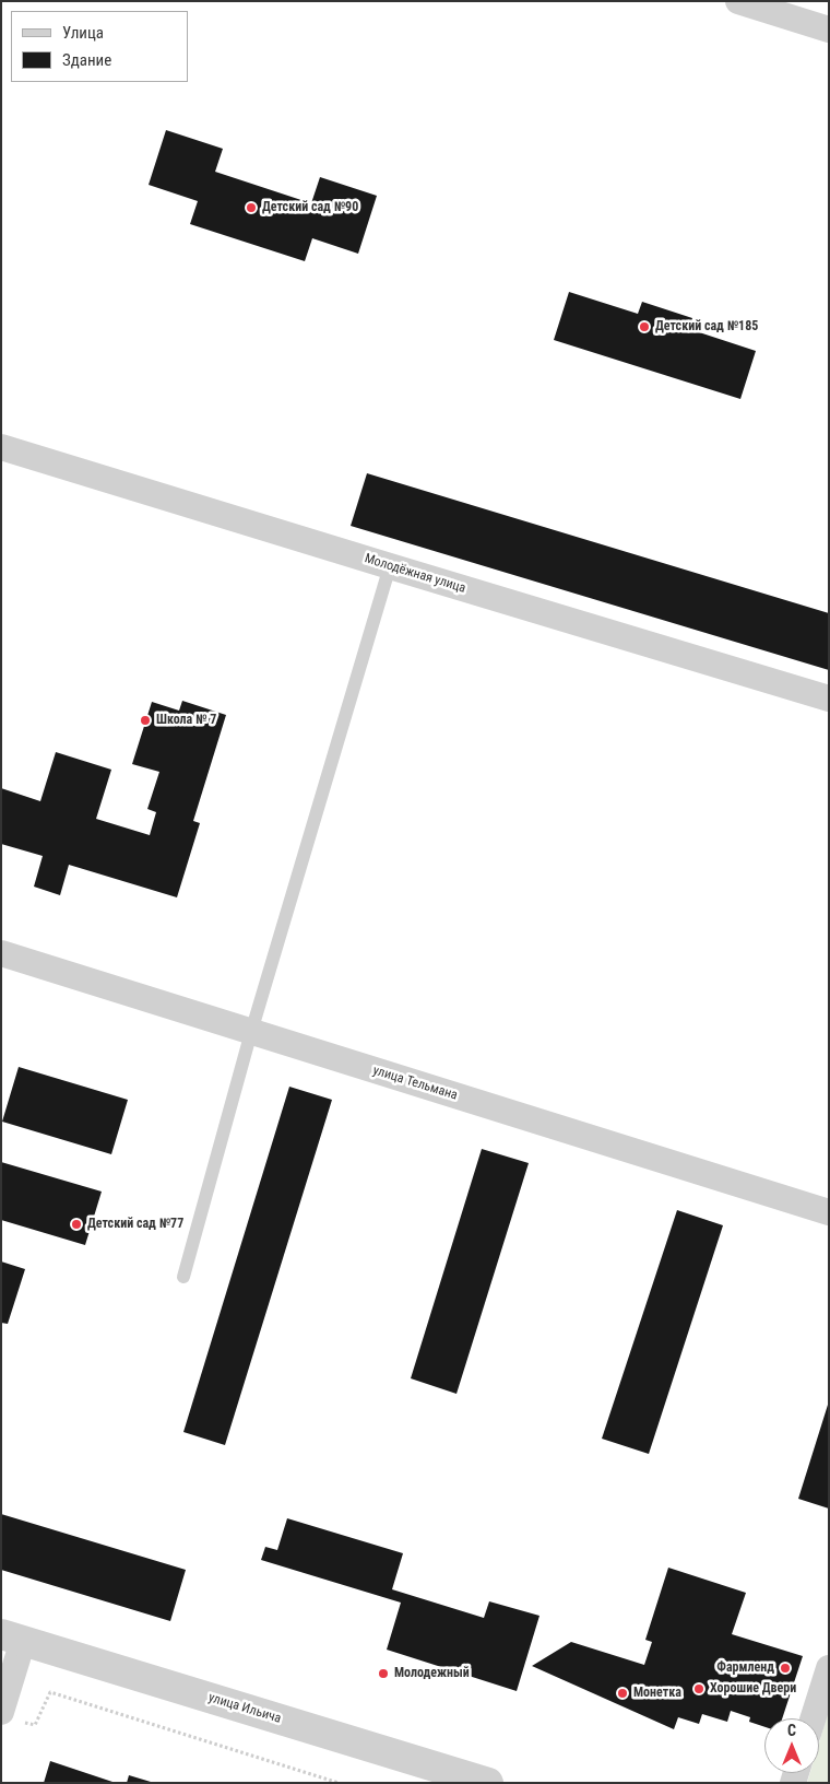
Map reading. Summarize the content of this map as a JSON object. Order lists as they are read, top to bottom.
{
  "streets": {
    "street": ["Молодёжная улица", "улица Тельмана", "улица Ильича"]
  },
  "places": [
    "Детский сад №90",
    "Детский сад №185",
    "Школа № 7",
    "Детский сад №77",
    "Фармленд",
    "Молодежный",
    "Хорошие Двери",
    "Монетка"
  ],
  "legend": ["Улица", "Здание"],
  "north": "top"
}
